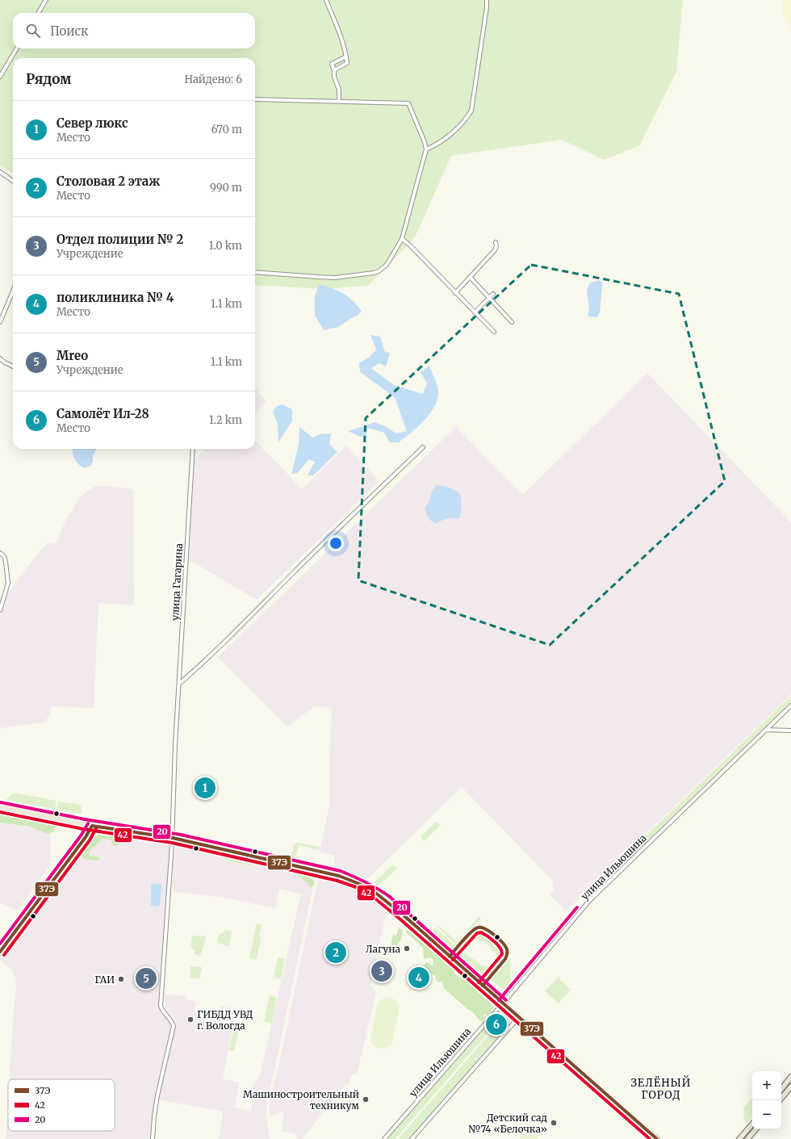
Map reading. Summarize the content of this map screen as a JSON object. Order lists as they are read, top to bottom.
{
  "streets": {
    "street": ["улица Гагарина", "улица Ильюшина"]
  },
  "districts": ["ЗЕЛЁНЫЙ ГОРОД"],
  "places": [
    "Лагуна",
    "ГАИ",
    "ГИБДД УВД г. Вологда",
    "Машиностроительный техникум",
    "Детский сад №74 «Белочка»"
  ],
  "lines": ["transit line 20", "transit line 42", "transit line 37Э"],
  "legend": ["37Э", "42", "20"],
  "page": {
    "search": "Поиск",
    "heading": ["Рядом", "Найдено: 6"],
    "list": [
      {
        "mark": "1",
        "name": "Север люкс",
        "note": "Место",
        "value": "670 m"
      },
      {
        "mark": "2",
        "name": "Столовая 2 этаж",
        "note": "Место",
        "value": "990 m"
      },
      {
        "mark": "3",
        "name": "Отдел полиции № 2",
        "note": "Учреждение",
        "value": "1.0 km"
      },
      {
        "mark": "4",
        "name": "поликлиника № 4",
        "note": "Место",
        "value": "1.1 km"
      },
      {
        "mark": "5",
        "name": "Mreo",
        "note": "Учреждение",
        "value": "1.1 km"
      },
      {
        "mark": "6",
        "name": "Самолёт Ил-28",
        "note": "Место",
        "value": "1.2 km"
      }
    ],
    "pins": [
      "1",
      "2",
      "3",
      "4",
      "5",
      "6"
    ],
    "map_buttons": ["+", "−"]
  }
}
